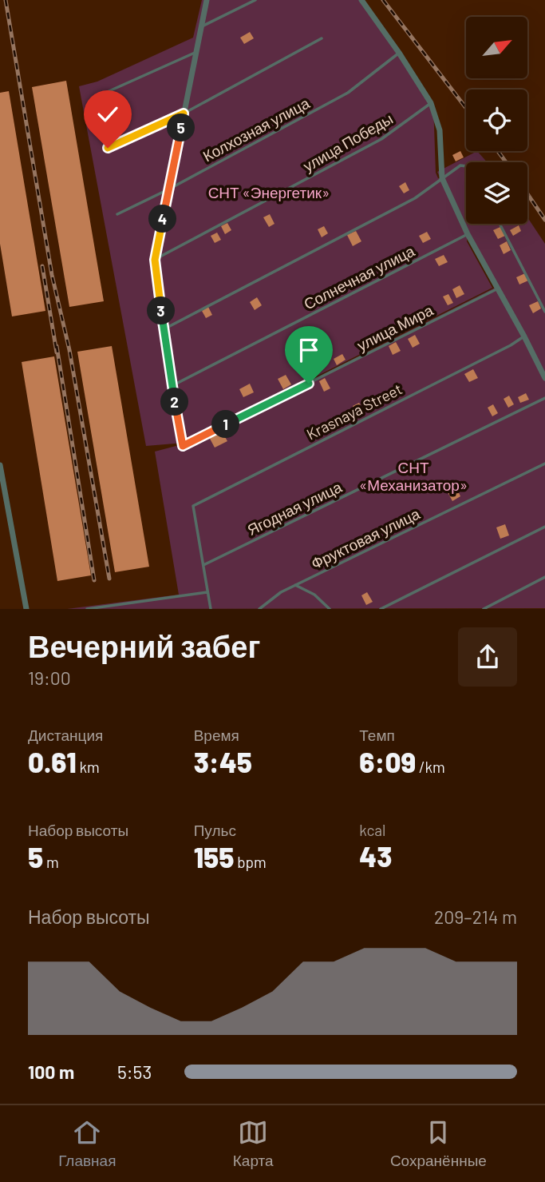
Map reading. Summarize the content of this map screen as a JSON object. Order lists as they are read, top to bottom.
{
  "streets": {
    "lane": [
      "Колхозная улица",
      "улица Победы",
      "Солнечная улица",
      "улица Мира",
      "Krasnaya Street",
      "Ягодная улица",
      "Фруктовая улица"
    ]
  },
  "crossings": [
    ["Krasnaya Street", "Ягодная улица"]
  ],
  "parks": ["СНТ «Энергетик»", "СНТ «Механизатор»"],
  "north": "top right",
  "page": {
    "pins": [
      "5",
      "4",
      "3",
      "2",
      "1"
    ],
    "heading": ["Вечерний забег", "19:00"],
    "stats": [
      ["Дистанция", "0.61 km"],
      ["Время", "3:45"],
      ["Темп", "6:09 /km"],
      ["Набор высоты", "5 m"],
      ["Пульс", "155 bpm"],
      ["kcal", "43"]
    ],
    "chart": ["Набор высоты", "209–214 m"],
    "list": [
      {
        "name": "100 m",
        "note": "5:53"
      }
    ],
    "tabs": ["Главная", "Карта", "Сохранённые"]
  }
}
